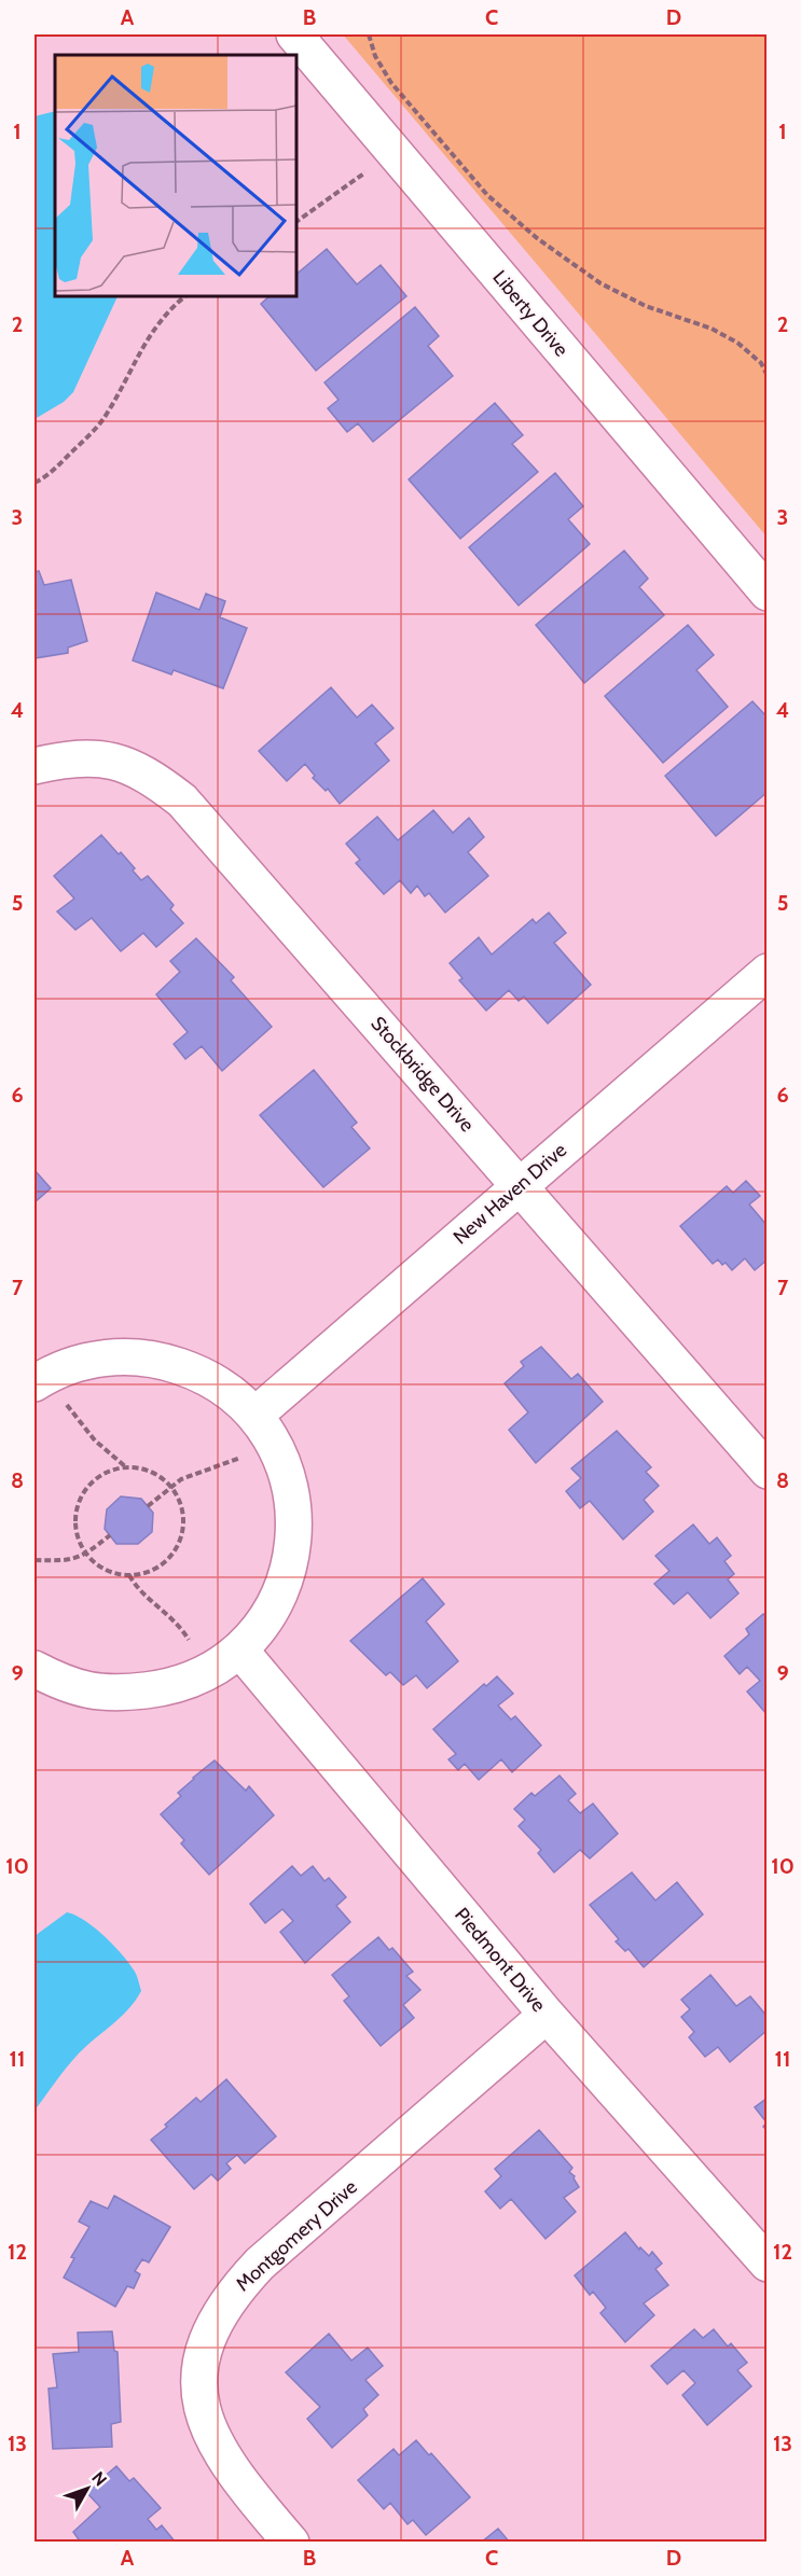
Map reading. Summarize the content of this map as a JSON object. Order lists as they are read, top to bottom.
{
  "streets": {
    "street": [
      "Liberty Drive",
      "Stockbridge Drive",
      "New Haven Drive",
      "Piedmont Drive",
      "Montgomery Drive"
    ]
  },
  "crossings": [
    ["Stockbridge Drive", "New Haven Drive"],
    ["Piedmont Drive", "Montgomery Drive"]
  ],
  "north": "top right",
  "grid": {
    "columns": [
      "A",
      "B",
      "C",
      "D"
    ],
    "rows": [
      "1",
      "2",
      "3",
      "4",
      "5",
      "6",
      "7",
      "8",
      "9",
      "10",
      "11",
      "12",
      "13"
    ]
  }
}
